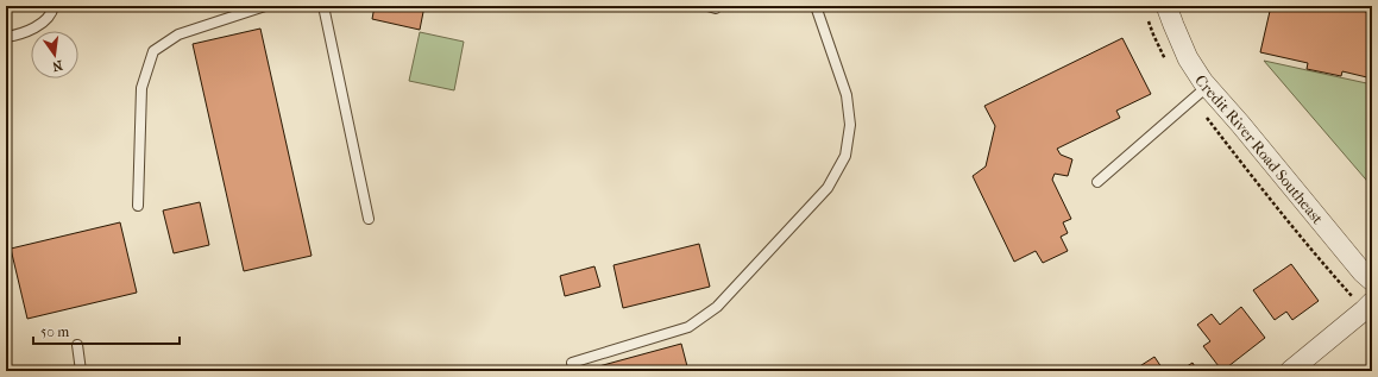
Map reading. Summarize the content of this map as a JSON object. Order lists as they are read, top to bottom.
{
  "streets": {
    "street": ["Credit River Road Southeast"]
  },
  "scale_bar": "50 m",
  "north": "bottom"
}
